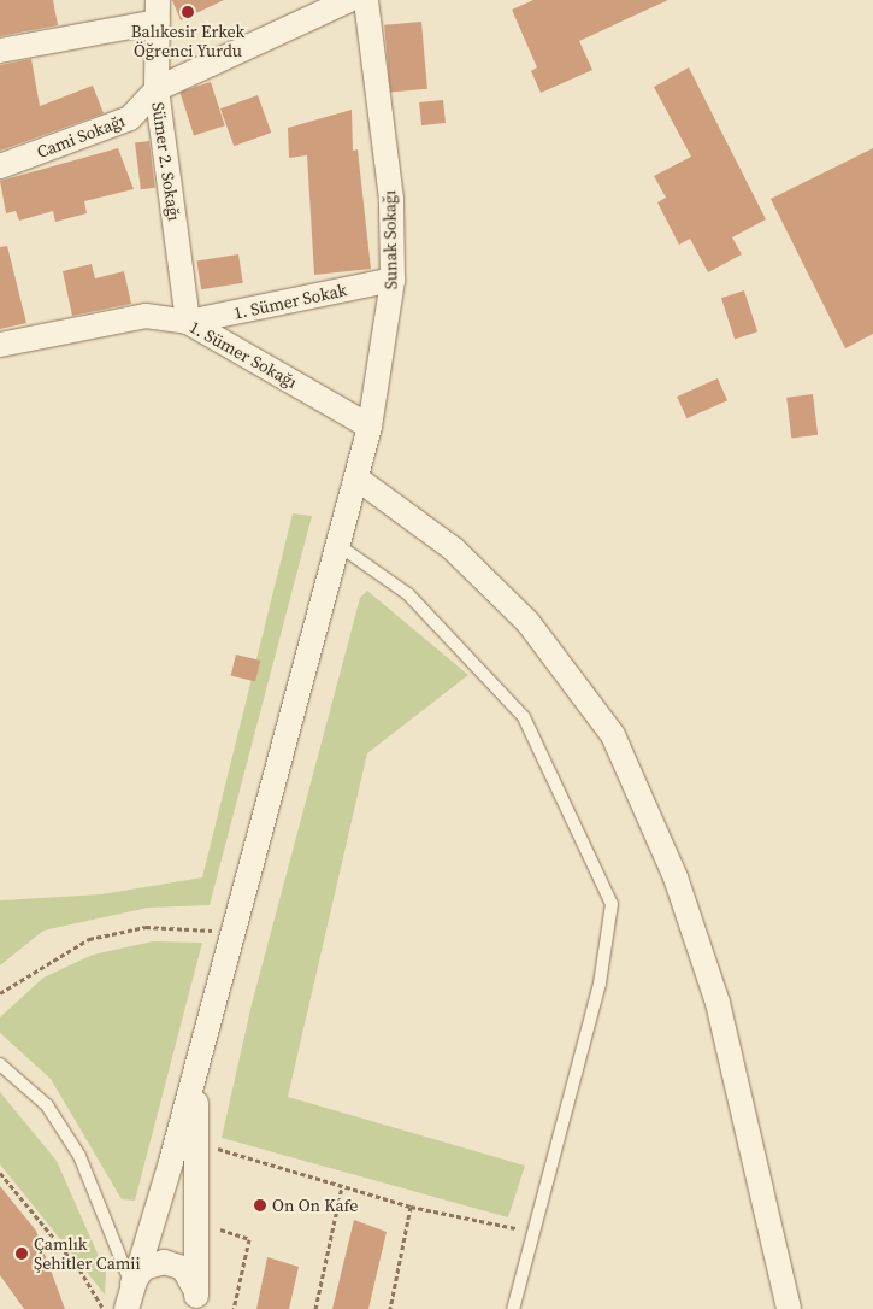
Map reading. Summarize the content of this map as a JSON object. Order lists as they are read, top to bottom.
{
  "streets": {
    "street": [
      "Cami Sokağı",
      "Sümer 2. Sokağı",
      "Sunak Sokağı",
      "1. Sümer Sokak",
      "1. Sümer Sokağı"
    ]
  },
  "crossings": [
    ["Cami Sokağı", "Sümer 2. Sokağı"],
    ["Sümer 2. Sokağı", "1. Sümer Sokak"],
    ["Sümer 2. Sokağı", "1. Sümer Sokağı"],
    ["Sunak Sokağı", "1. Sümer Sokak"],
    ["Sunak Sokağı", "1. Sümer Sokağı"],
    ["1. Sümer Sokak", "1. Sümer Sokağı"]
  ],
  "places": ["Balıkesir Erkek Öğrenci Yurdu", "On On Kafe", "Çamlık Şehitler Camii"]
}
